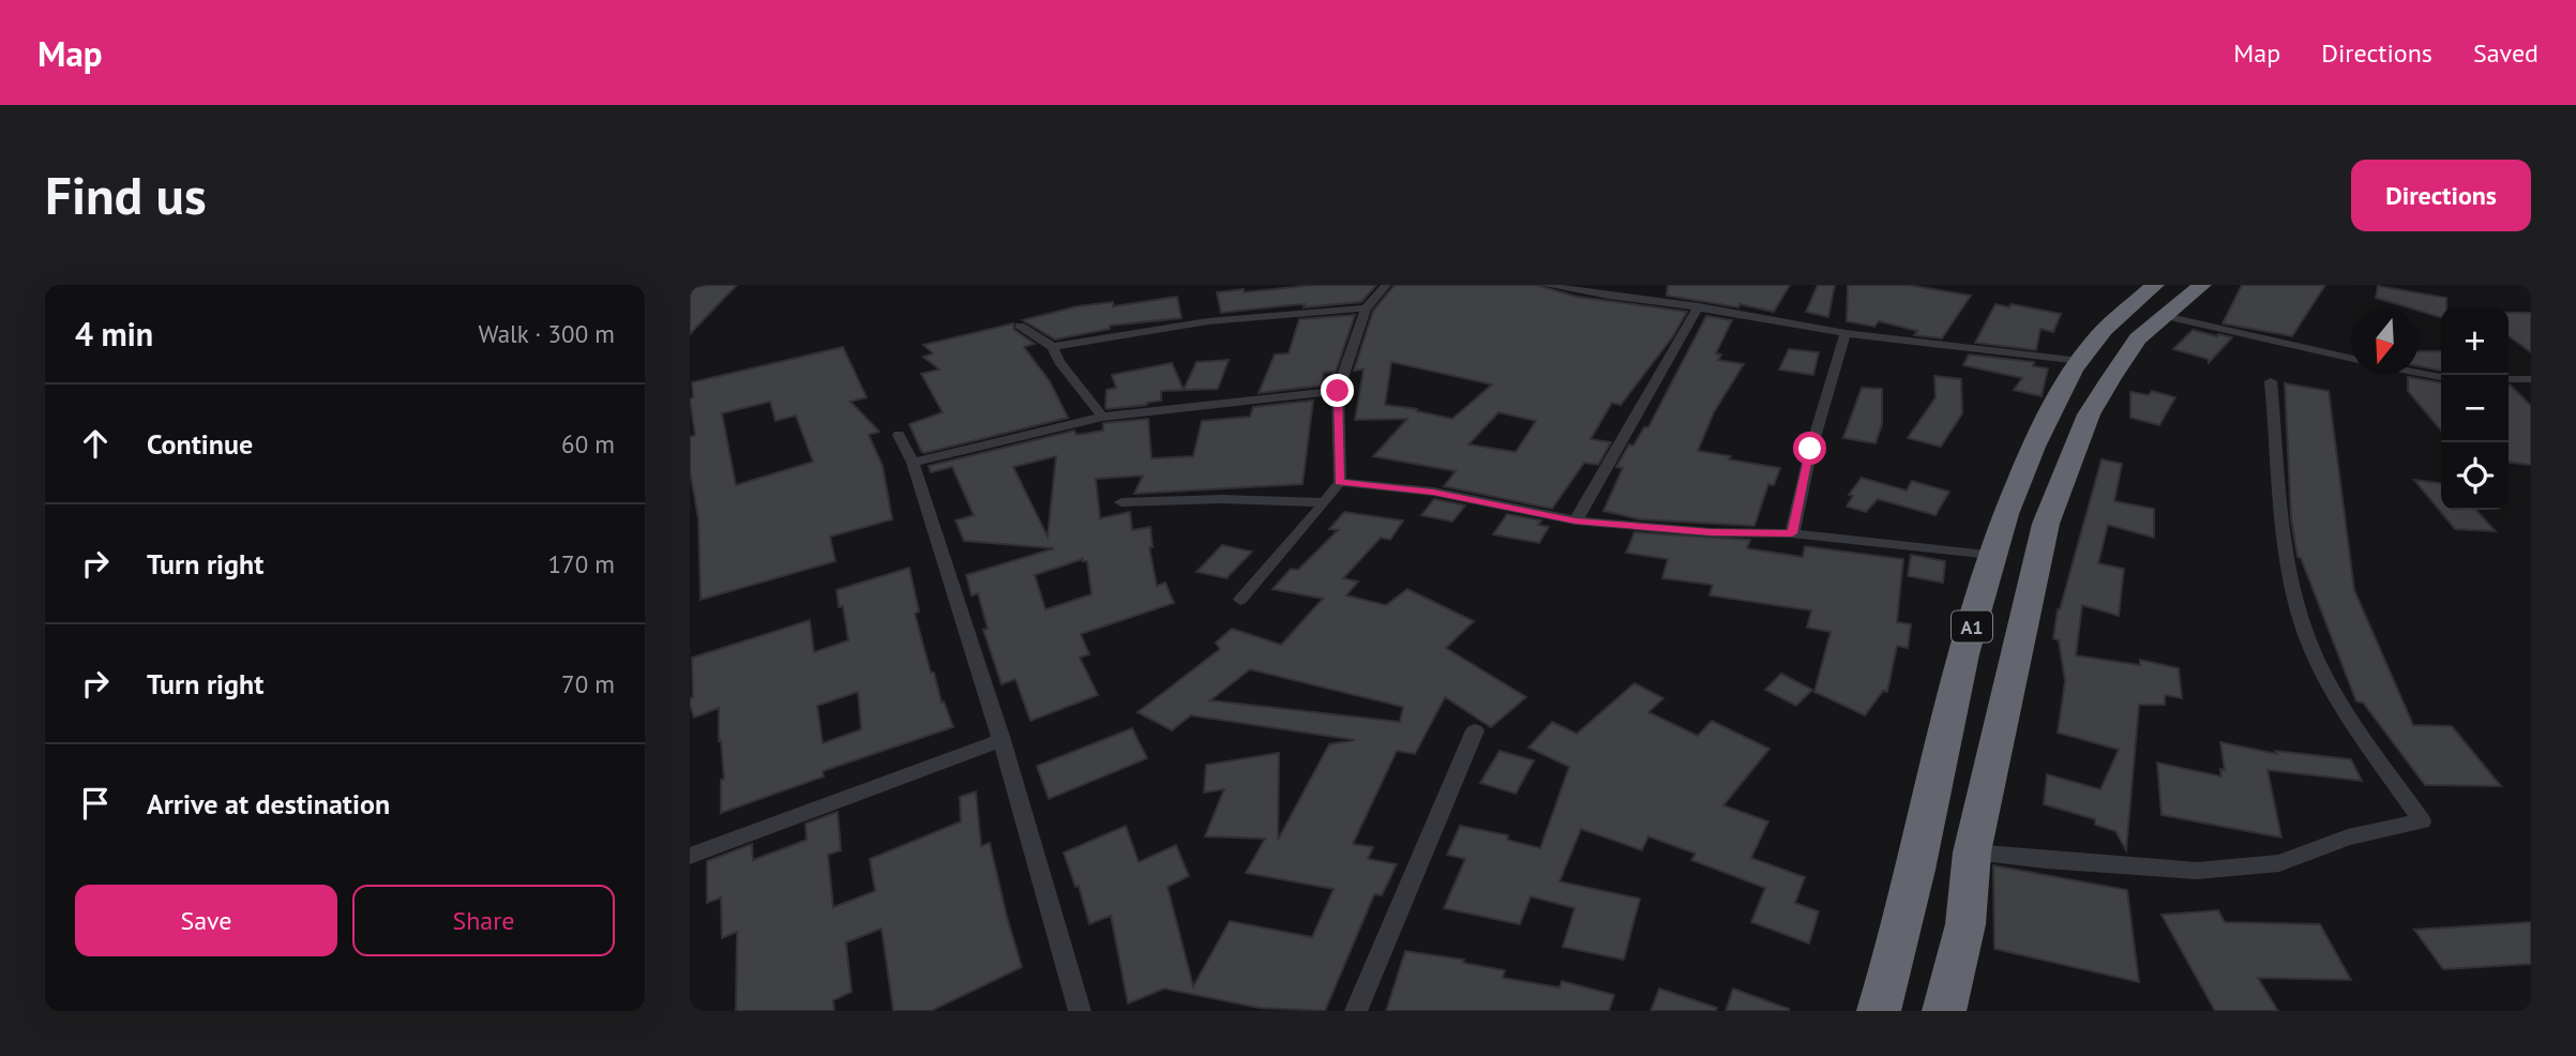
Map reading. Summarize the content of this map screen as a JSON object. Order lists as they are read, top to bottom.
{
  "streets": {
    "highway": ["A1"]
  },
  "north": "bottom",
  "page": {
    "header": "Map",
    "nav": ["Map", "Directions", "Saved"],
    "buttons": [
      "Directions",
      ["Save", "Share"]
    ],
    "title": "Find us",
    "heading": ["4 min", "Walk · 300 m"],
    "map_buttons": ["+", "−"],
    "list": [
      ["Continue", "60 m"],
      ["Turn right", "170 m"],
      ["Turn right", "70 m"],
      "Arrive at destination"
    ]
  }
}
